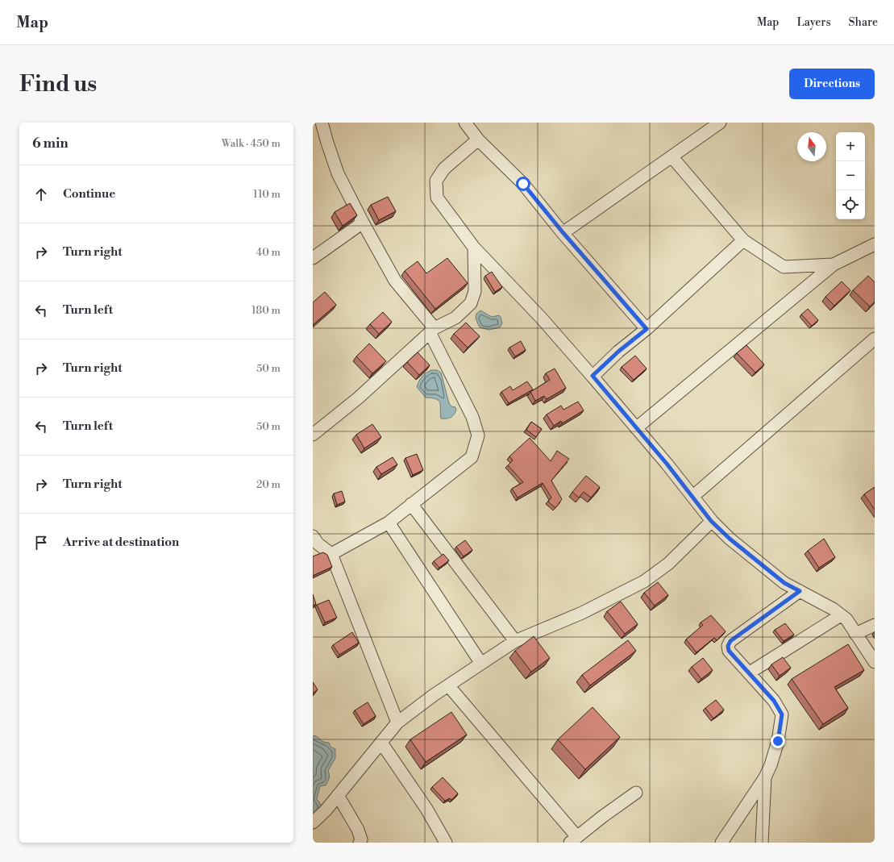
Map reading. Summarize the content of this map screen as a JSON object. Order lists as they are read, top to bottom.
{
  "north": "top",
  "page": {
    "header": "Map",
    "nav": ["Map", "Layers", "Share"],
    "buttons": "Directions",
    "title": "Find us",
    "heading": ["6 min", "Walk · 450 m"],
    "map_buttons": ["+", "−"],
    "list": [
      ["Continue", "110 m"],
      ["Turn right", "40 m"],
      ["Turn left", "180 m"],
      ["Turn right", "50 m"],
      ["Turn left", "50 m"],
      ["Turn right", "20 m"],
      "Arrive at destination"
    ]
  }
}
